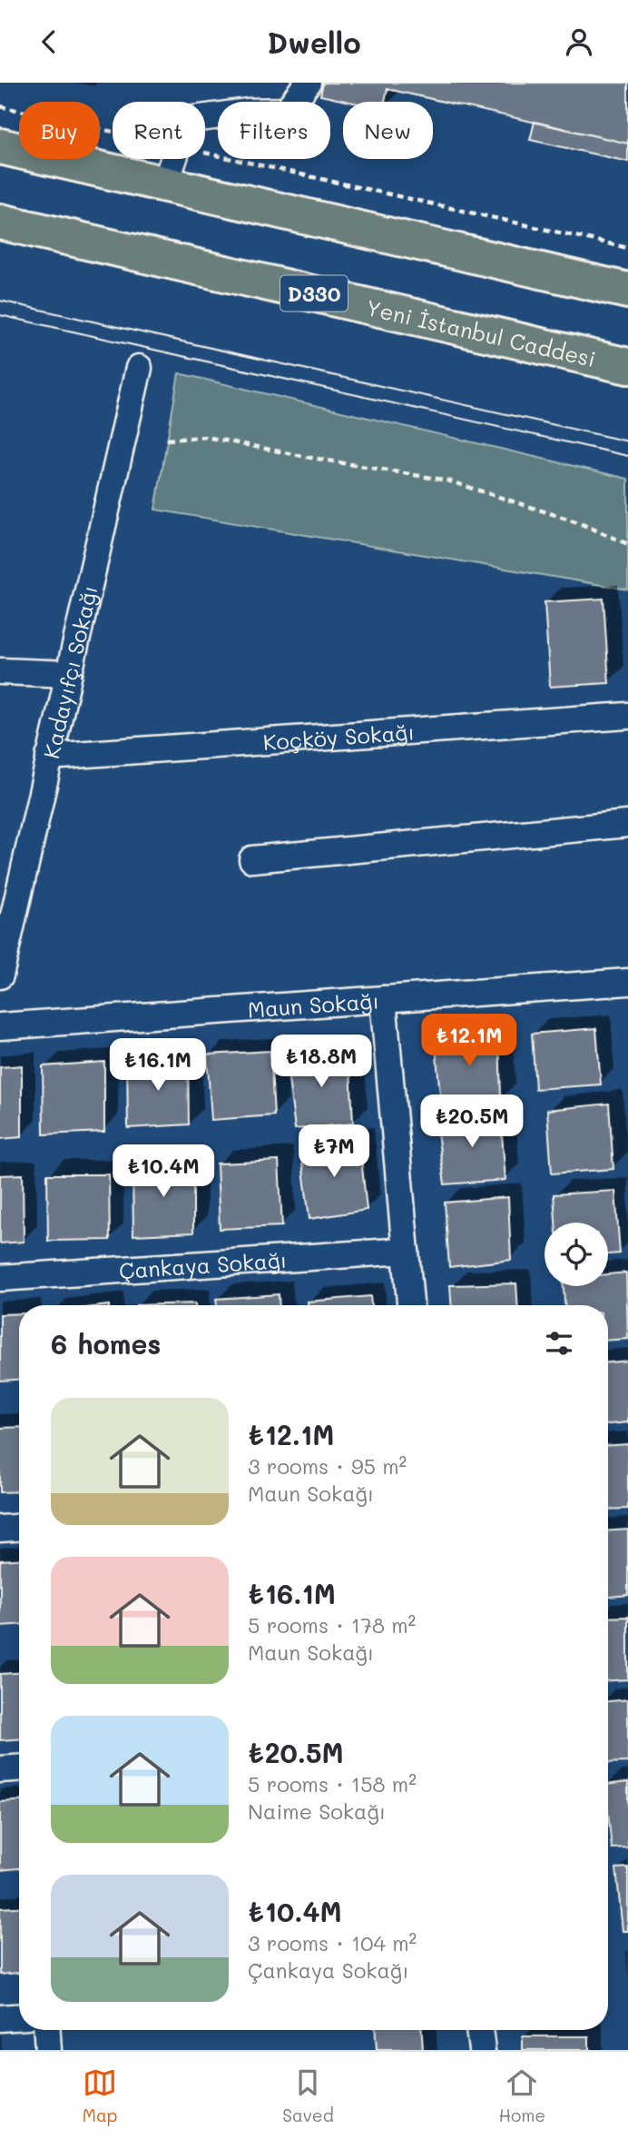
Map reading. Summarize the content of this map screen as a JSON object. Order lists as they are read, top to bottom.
{
  "streets": {
    "highway": ["D330", "Yeni İstanbul Caddesi"],
    "street": [
      "Kadayıfçı Sokağı",
      "Koçköy Sokağı",
      "Maun Sokağı",
      "Çankaya Sokağı"
    ]
  },
  "crossings": [
    ["Kadayıfçı Sokağı", "Koçköy Sokağı"]
  ],
  "page": {
    "header": "Dwello",
    "chip": [
      "Buy",
      "Rent",
      "Filters",
      "New"
    ],
    "price": [
      "₺12.1M",
      "₺18.8M",
      "₺16.1M",
      "₺20.5M",
      "₺7M",
      "₺10.4M"
    ],
    "heading": "6 homes",
    "list": [
      {
        "name": "₺12.1M",
        "note": "3 rooms · 95 m² · Maun Sokağı"
      },
      {
        "name": "₺16.1M",
        "note": "5 rooms · 178 m² · Maun Sokağı"
      },
      {
        "name": "₺20.5M",
        "note": "5 rooms · 158 m² · Naime Sokağı"
      },
      {
        "name": "₺10.4M",
        "note": "3 rooms · 104 m² · Çankaya Sokağı"
      }
    ],
    "tabs": ["Map", "Saved", "Home"]
  }
}
